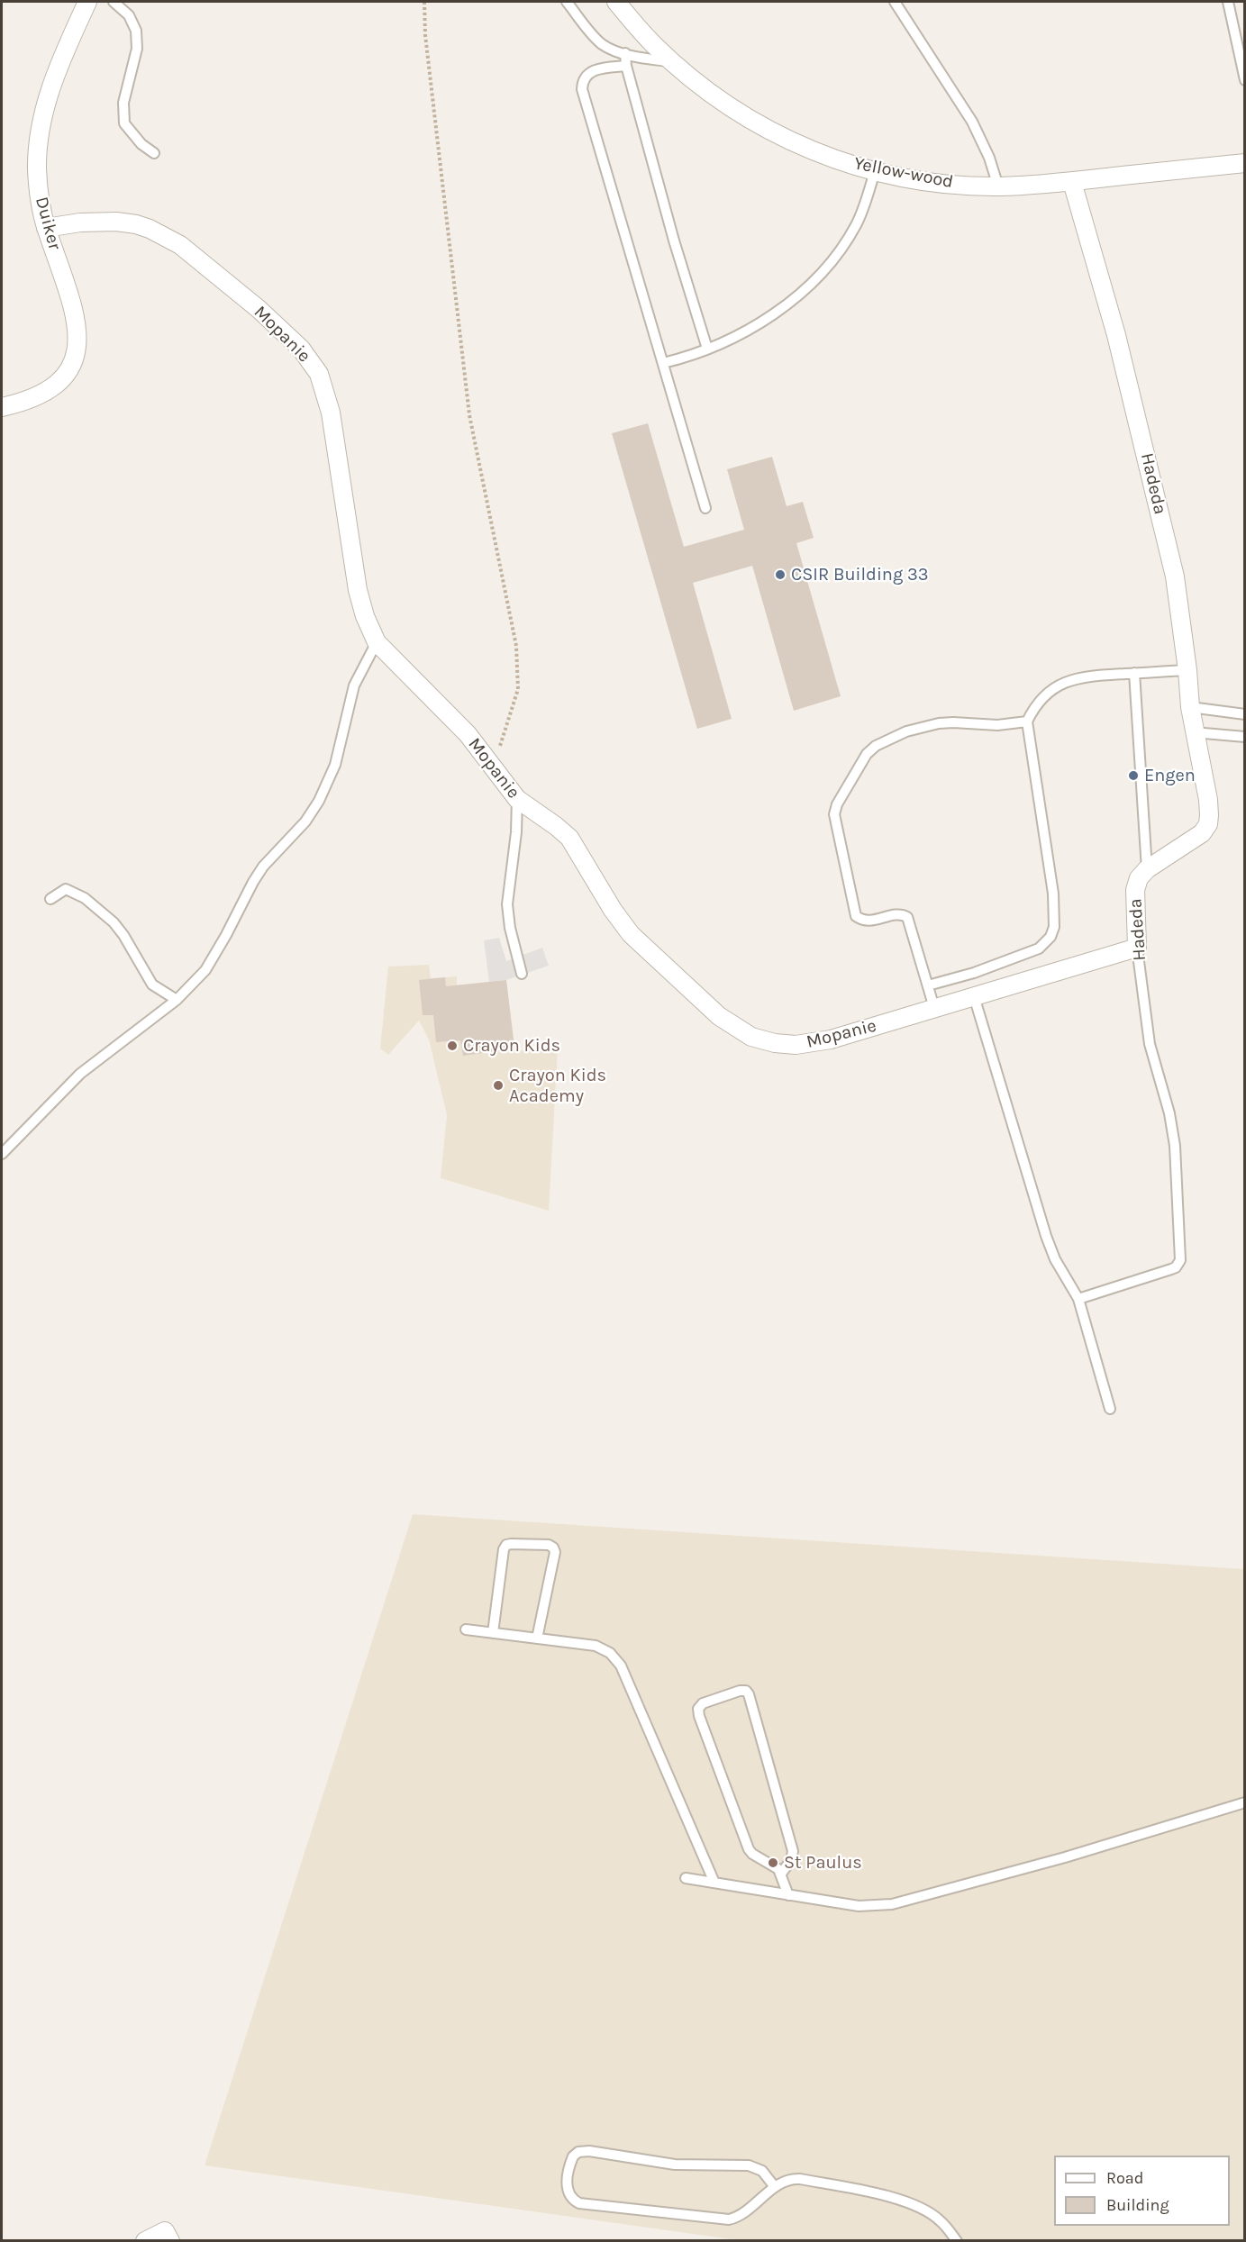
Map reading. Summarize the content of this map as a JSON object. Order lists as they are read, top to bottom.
{
  "streets": {
    "street": [
      "Yellow-wood",
      "Duiker",
      "Mopanie",
      "Hadeda"
    ]
  },
  "crossings": [
    ["Yellow-wood", "Hadeda"],
    ["Duiker", "Mopanie"],
    ["Mopanie", "Hadeda"]
  ],
  "places": [
    "CSIR Building 33",
    "Engen",
    "Crayon Kids",
    "Crayon Kids Academy",
    "St Paulus"
  ],
  "legend": ["Road", "Building"]
}
